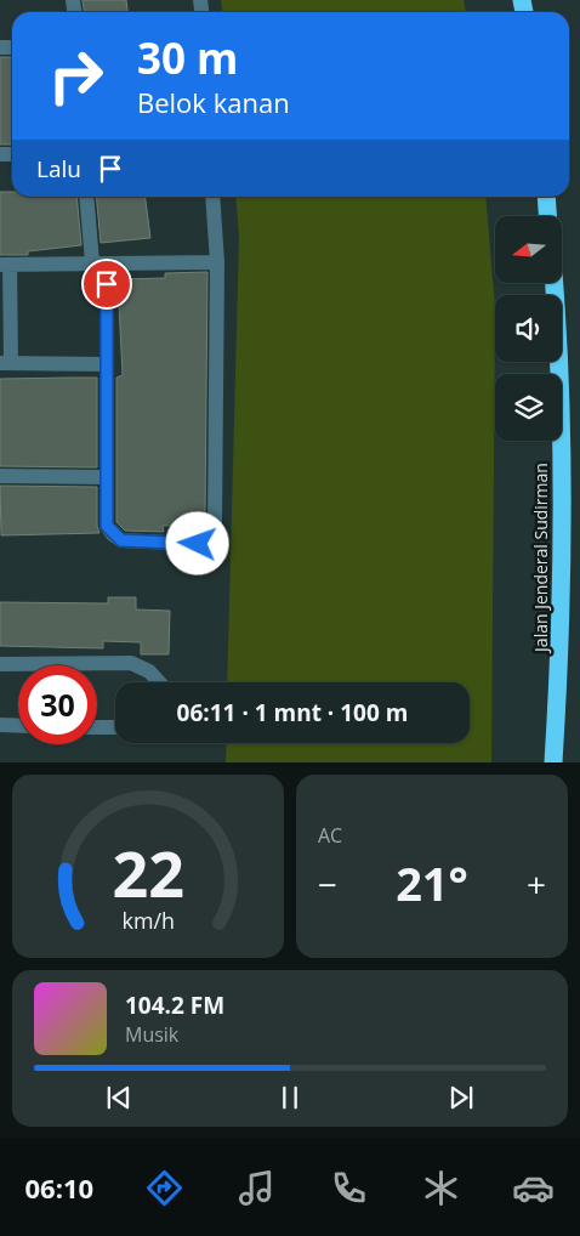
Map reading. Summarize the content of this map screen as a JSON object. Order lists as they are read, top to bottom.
{
  "streets": {
    "highway": ["Jalan Jenderal Sudirman"]
  },
  "north": "left",
  "page": {
    "turn": ["30 m", "Belok kanan"],
    "then": "Lalu",
    "limit": "30",
    "trip": "06:11 · 1 mnt · 100 m",
    "tile": "AC",
    "heat": ["−", "21°", "+"],
    "song": ["104.2 FM", "Musik"],
    "tabs": "06:10",
    "gauge": ["22", "km/h"]
  }
}
